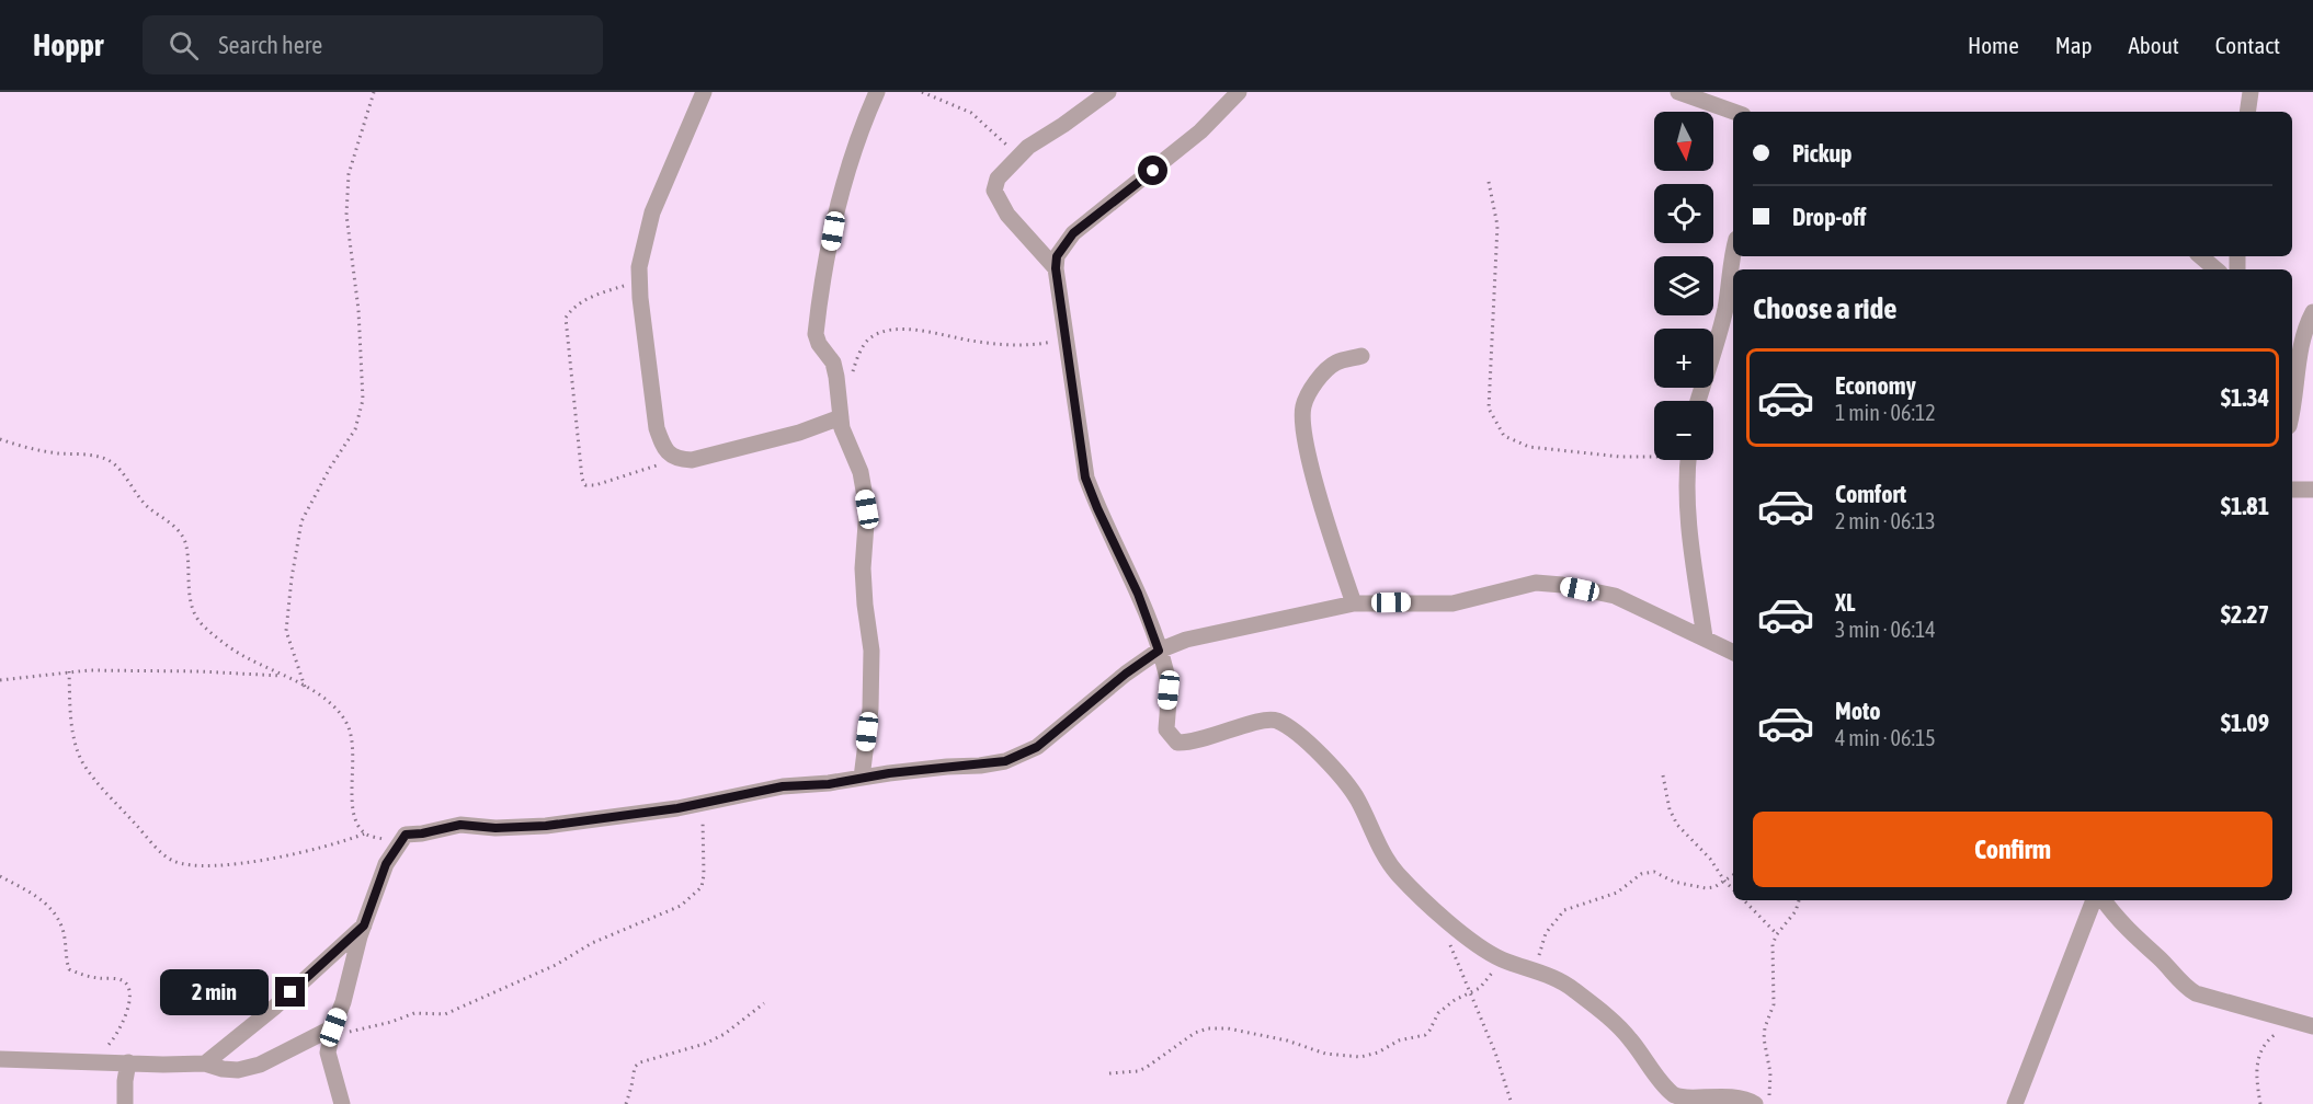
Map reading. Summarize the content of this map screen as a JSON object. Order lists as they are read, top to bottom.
{
  "north": "bottom",
  "page": {
    "header": "Hoppr",
    "search": "Search here",
    "nav": [
      "Home",
      "Map",
      "About",
      "Contact"
    ],
    "map_buttons": ["+", "−"],
    "banner": ["Pickup", "Drop-off"],
    "heading": "Choose a ride",
    "list": [
      {
        "name": "Economy",
        "note": "1 min · 06:12",
        "value": "$1.34"
      },
      {
        "name": "Comfort",
        "note": "2 min · 06:13",
        "value": "$1.81"
      },
      {
        "name": "XL",
        "note": "3 min · 06:14",
        "value": "$2.27"
      },
      {
        "name": "Moto",
        "note": "4 min · 06:15",
        "value": "$1.09"
      }
    ],
    "buttons": "Confirm",
    "bubble": "2 min"
  }
}
